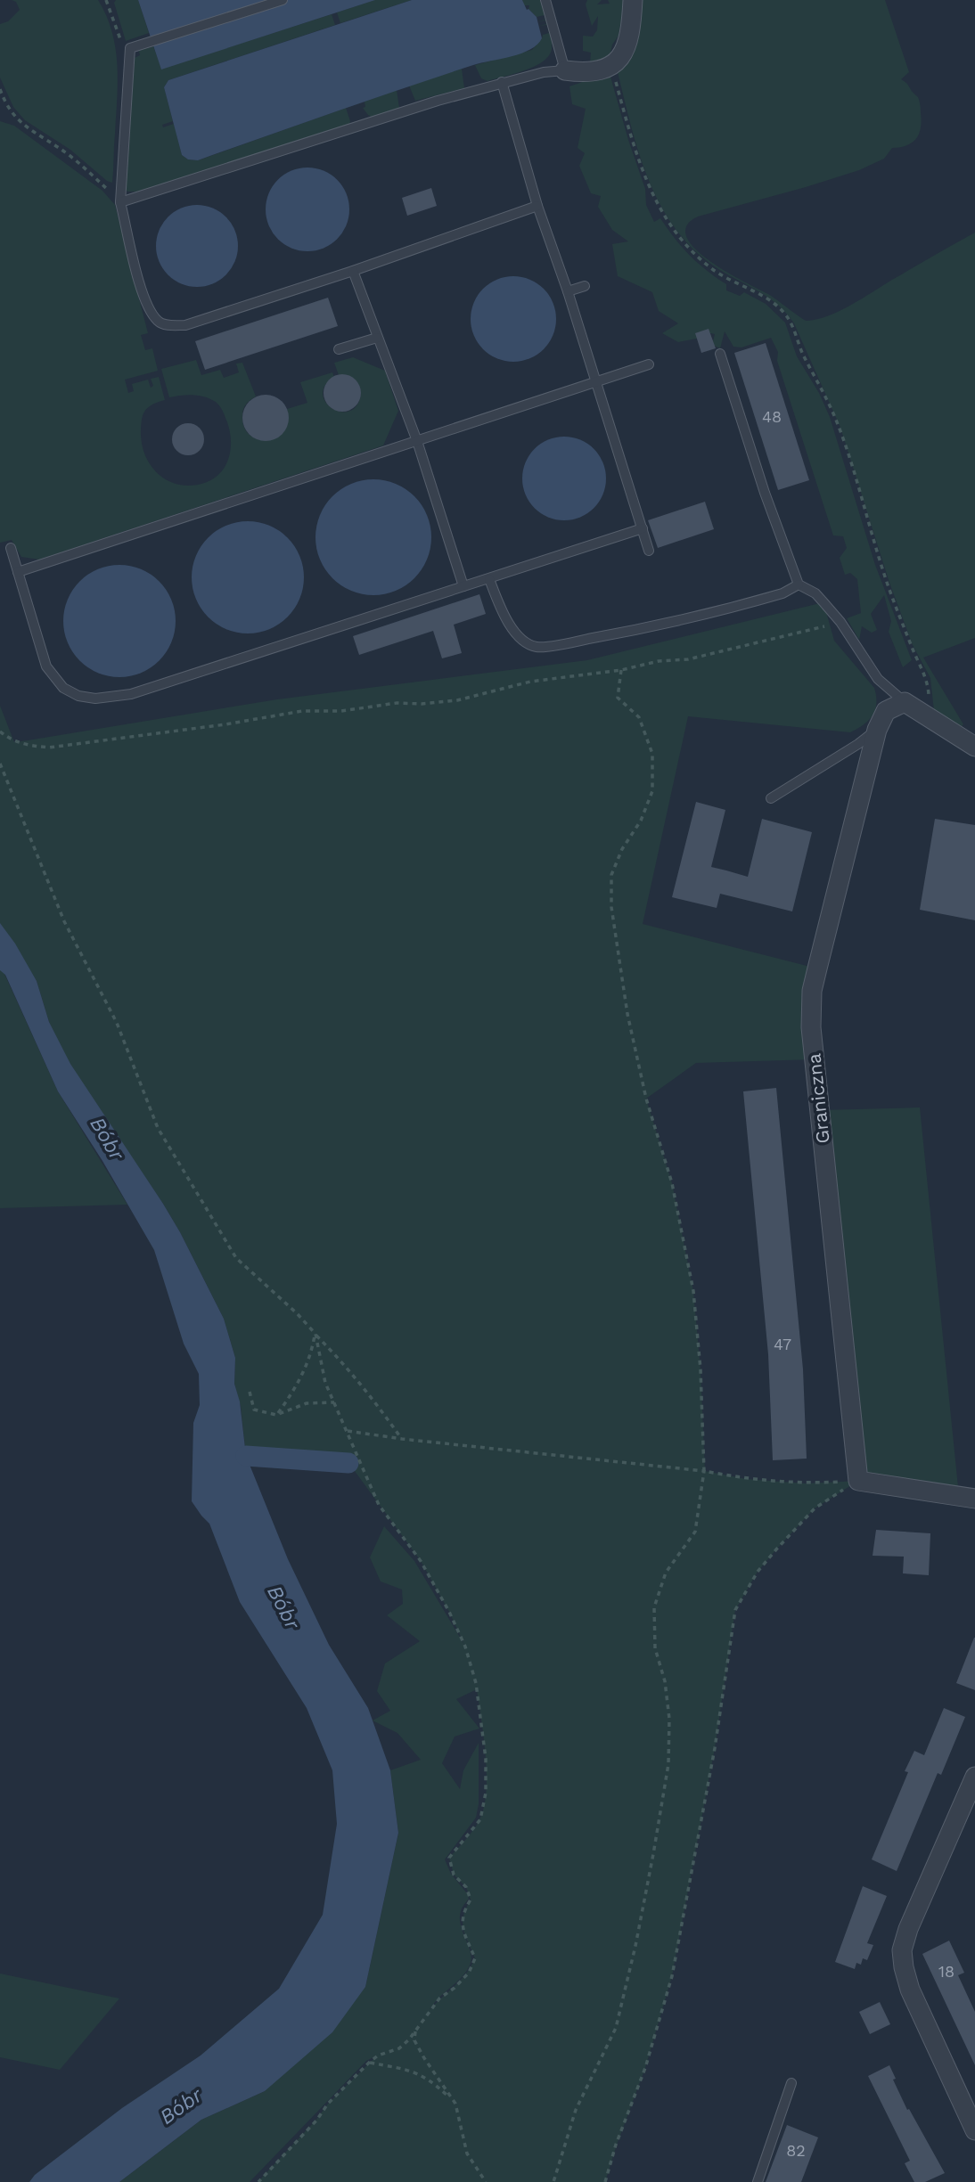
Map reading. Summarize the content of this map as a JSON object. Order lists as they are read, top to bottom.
{
  "streets": {
    "street": ["Graniczna"]
  },
  "water": ["Bóbr"],
  "house_numbers": [
    "48",
    "47",
    "18",
    "82"
  ]
}
